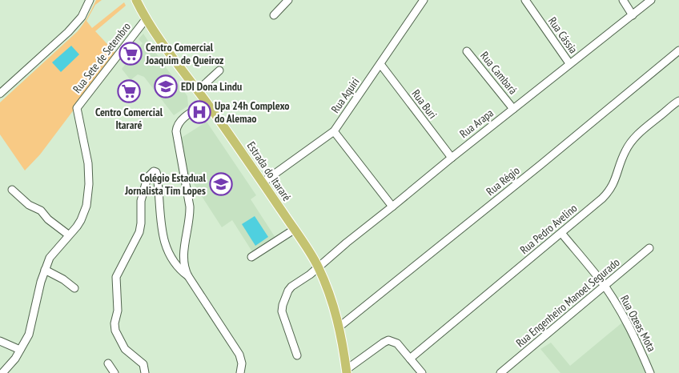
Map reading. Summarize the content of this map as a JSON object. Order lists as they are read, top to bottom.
{
  "streets": {
    "main road": ["Estrada do Itararé"],
    "street": [
      "Rua Cássia",
      "Rua Sete de Setembro",
      "Rua Cambará",
      "Rua Aquiri",
      "Rua Buri",
      "Rua Arapa",
      "Rua Régio",
      "Rua Pedro Avelino",
      "Rua Engenheiro Manoel Segurado",
      "Rua Ozeas Mota"
    ]
  },
  "crossings": [
    ["Rua Cássia", "Rua Arapa"],
    ["Rua Sete de Setembro", "Estrada do Itararé"],
    ["Rua Cambará", "Rua Arapa"],
    ["Rua Aquiri", "Rua Buri"],
    ["Rua Aquiri", "Estrada do Itararé"],
    ["Rua Buri", "Rua Arapa"],
    ["Rua Arapa", "Estrada do Itararé"],
    ["Estrada do Itararé", "Rua Régio"],
    ["Rua Pedro Avelino", "Rua Ozeas Mota"],
    ["Rua Engenheiro Manoel Segurado", "Rua Ozeas Mota"]
  ],
  "places": {
    "supermarket": ["Centro Comercial Joaquim de Queiroz", "Centro Comercial Itararé"],
    "school or university": ["EDI Dona Lindu", "Colégio Estadual Jornalista Tim Lopes"],
    "hospital": ["Upa 24h Complexo do Alemao"]
  }
}
